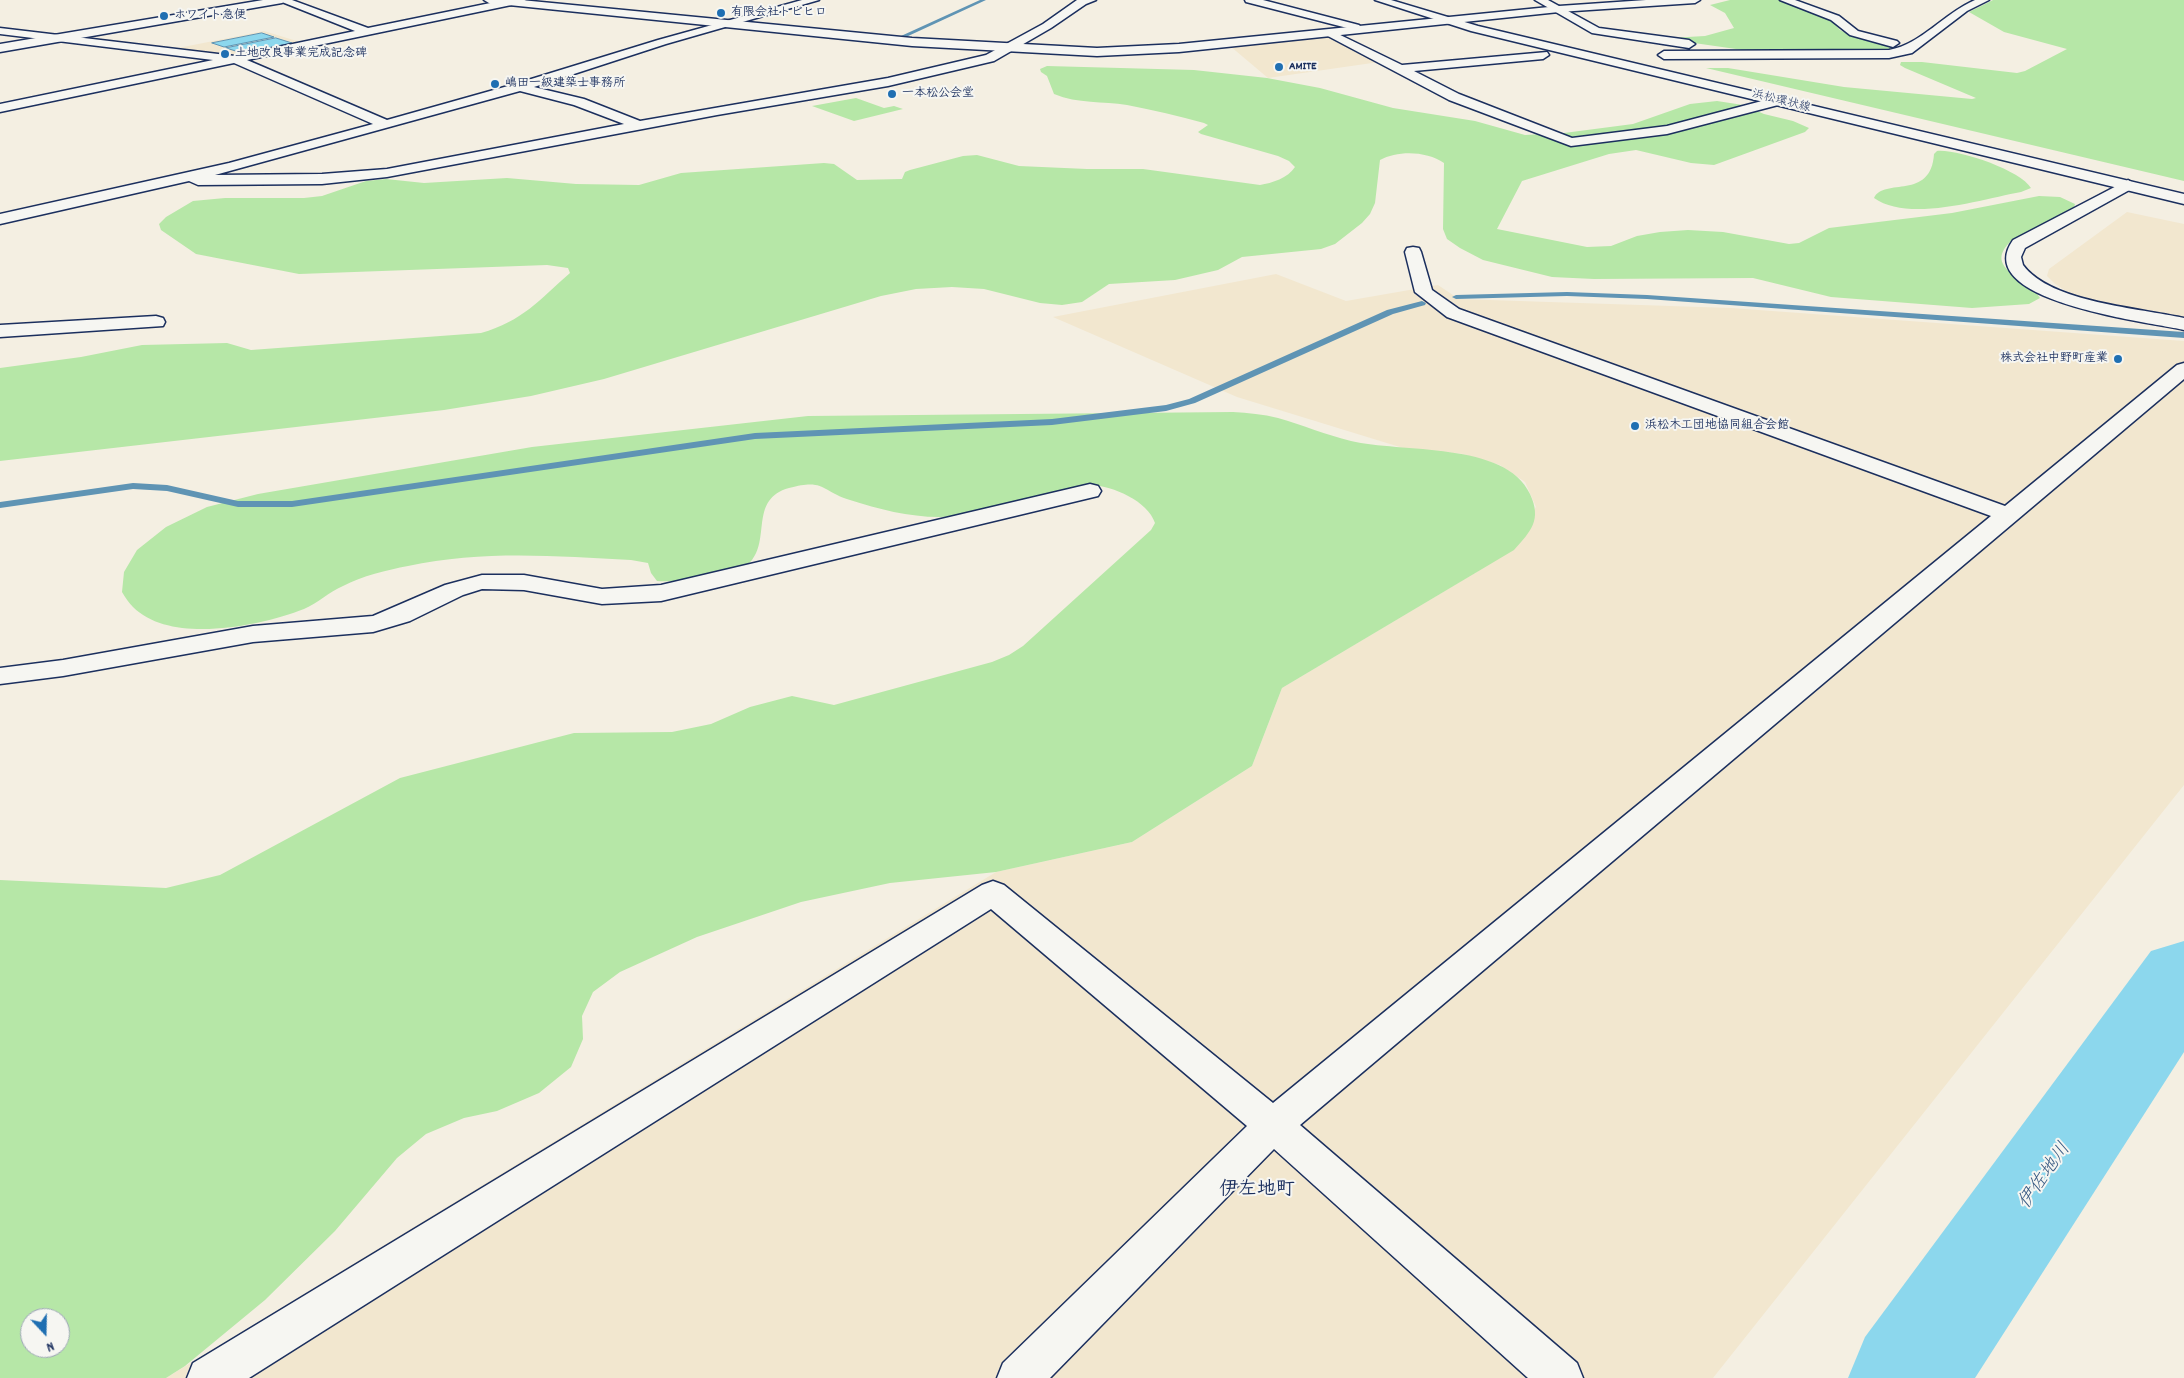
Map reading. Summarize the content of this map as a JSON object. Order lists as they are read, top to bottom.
{
  "streets": {
    "street": ["浜松環状線"]
  },
  "districts": ["伊左地町"],
  "water": ["伊佐地川"],
  "places": [
    "有限会社トビヒロ",
    "ホワイト急便",
    "土地改良事業完成記念碑",
    "AMITE",
    "嶋田一級建築士事務所",
    "一本松公会堂",
    "株式会社中野町産業",
    "浜松木工団地協同組合会館"
  ],
  "north": "bottom"
}
